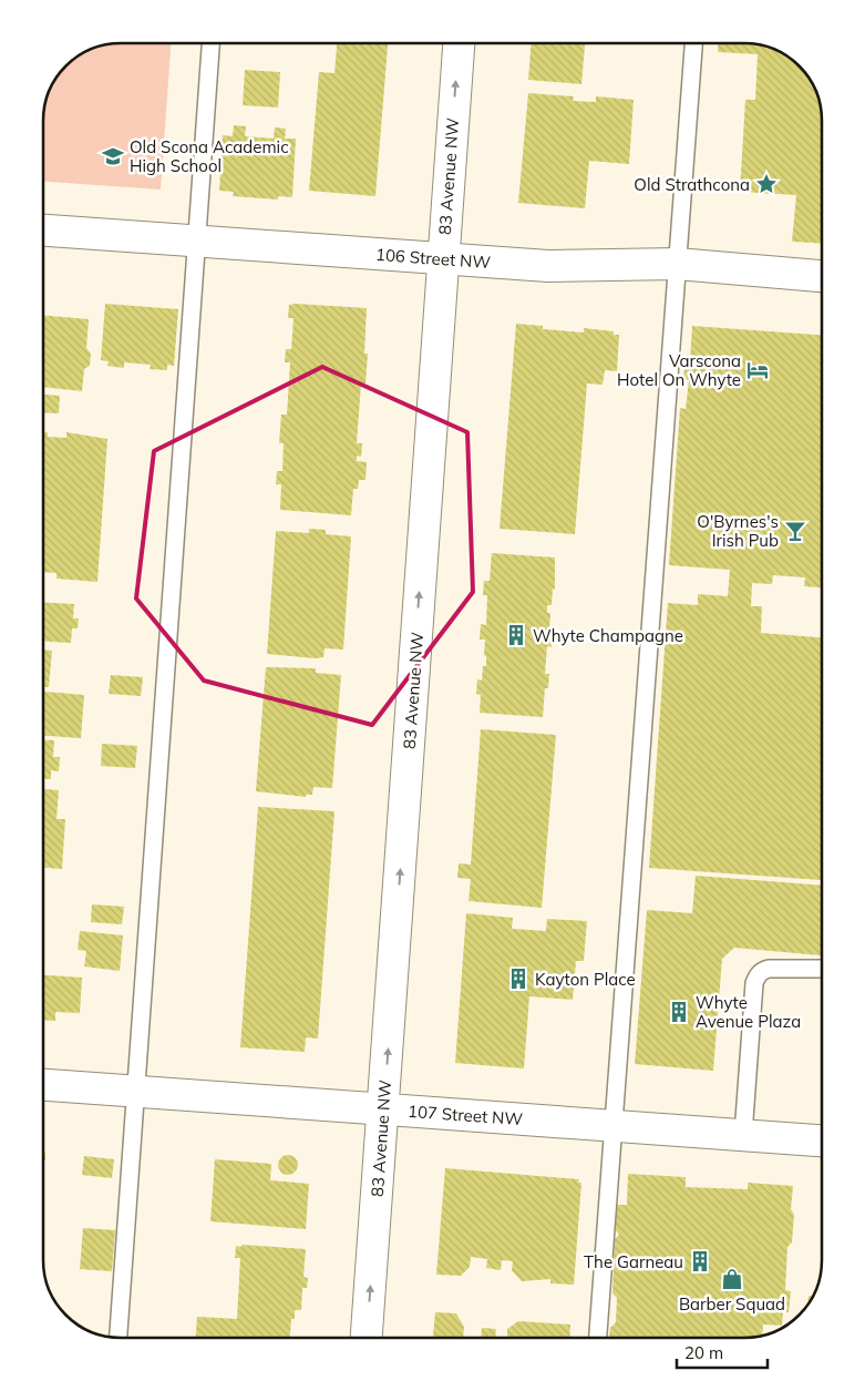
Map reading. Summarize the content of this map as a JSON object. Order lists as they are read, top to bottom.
{
  "streets": {
    "street": ["83 Avenue NW", "106 Street NW", "107 Street NW"]
  },
  "crossings": [
    ["83 Avenue NW", "106 Street NW"],
    ["83 Avenue NW", "107 Street NW"]
  ],
  "one_way": ["83 Avenue NW"],
  "places": {
    "school or university": ["Old Scona Academic High School"],
    "place": ["Old Strathcona"],
    "hotel": ["Varscona Hotel On Whyte"],
    "bar": ["O'Byrnes's Irish Pub"],
    "building": [
      "Whyte Champagne",
      "Kayton Place",
      "Whyte Avenue Plaza",
      "The Garneau"
    ],
    "shop": ["Barber Squad"]
  },
  "scale_bar": "20 m"
}
